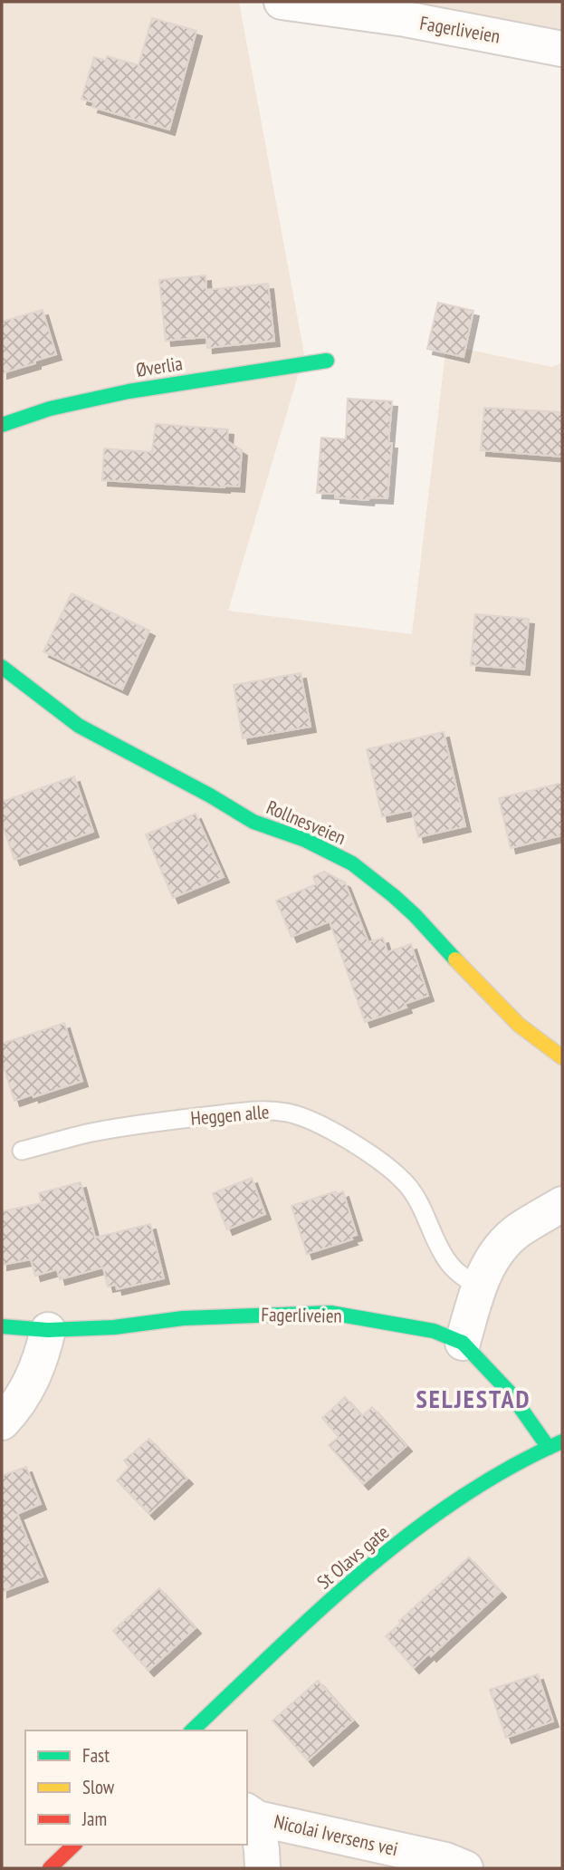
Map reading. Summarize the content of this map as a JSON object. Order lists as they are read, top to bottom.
{
  "streets": {
    "street": [
      "Fagerliveien",
      "Øverlia",
      "Rollnesveien",
      "St Olavs gate",
      "Nicolai Iversens vei"
    ],
    "lane": ["Heggen alle"]
  },
  "crossings": [
    ["Fagerliveien", "St Olavs gate"]
  ],
  "districts": ["SELJESTAD"],
  "legend": ["Fast", "Slow", "Jam"]
}
